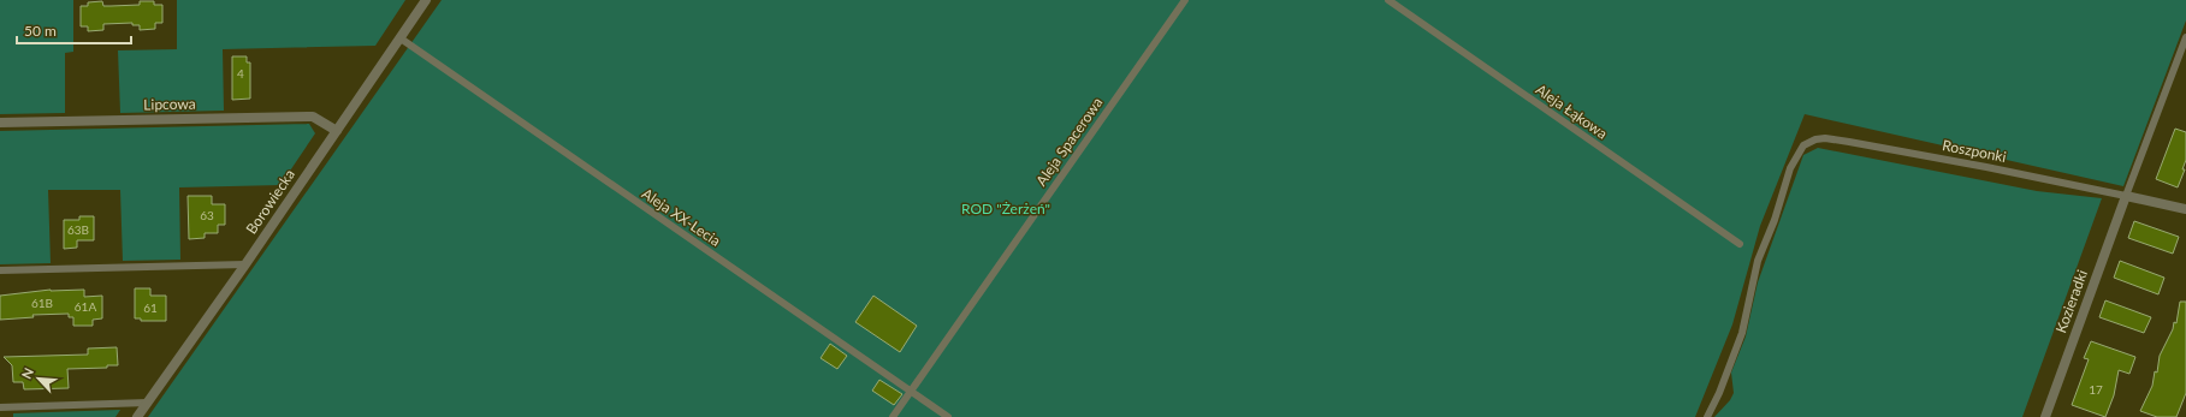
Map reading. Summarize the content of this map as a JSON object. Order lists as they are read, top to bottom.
{
  "streets": {
    "street": ["Lipcowa", "Borowiecka", "Kozieradki"],
    "lane": [
      "Aleja Łąkowa",
      "Aleja Spacerowa",
      "Roszponki",
      "Aleja XX-Lecia"
    ]
  },
  "crossings": [
    ["Lipcowa", "Borowiecka"],
    ["Aleja Spacerowa", "Aleja XX-Lecia"],
    ["Roszponki", "Kozieradki"],
    ["Borowiecka", "Aleja XX-Lecia"]
  ],
  "parks": ["ROD \"Żerżeń\""],
  "house_numbers": [
    "4",
    "63",
    "63B",
    "61B",
    "61A",
    "61",
    "17"
  ],
  "scale_bar": "50 m",
  "north": "top left"
}
